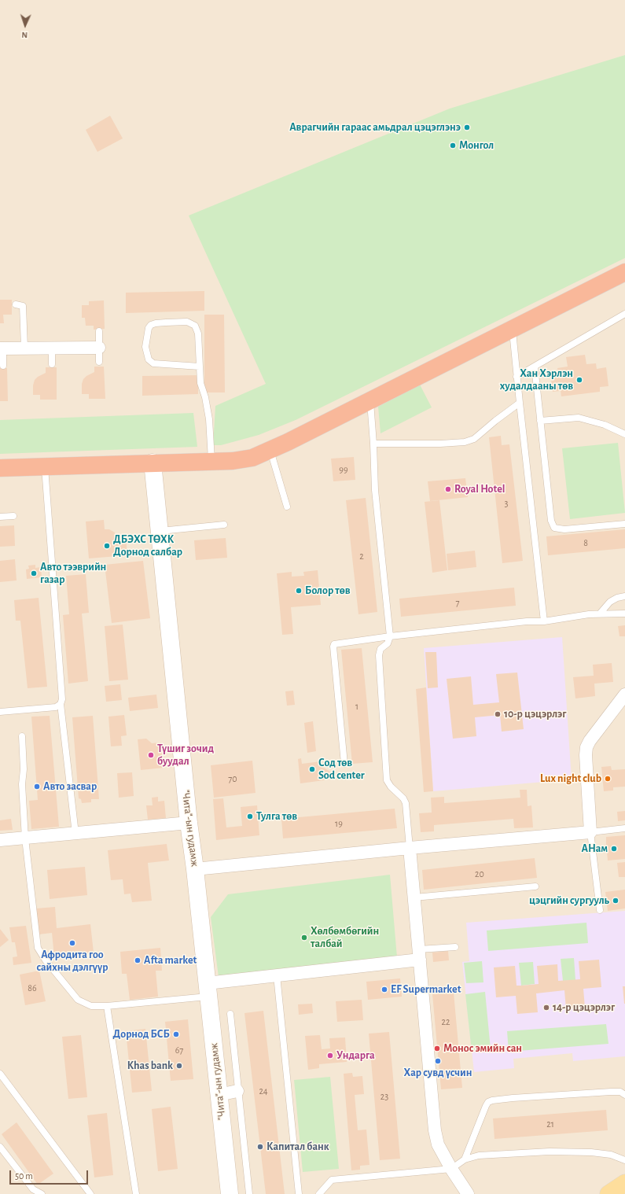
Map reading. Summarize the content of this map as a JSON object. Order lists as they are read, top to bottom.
{
  "streets": {
    "main road": ["\"Чита\"-ын гудамж"]
  },
  "places": [
    "Аврагчийн гараас амьдрал цэцэглэнэ",
    "Монгол",
    "Хан Хэрлэн худалдааны төв",
    "Royal Hotel",
    "ДБЭХС ТӨХК Дорнод салбар",
    "Авто тээврийн газар",
    "Болор төв",
    "10-р цэцэрлэг",
    "Түшиг зочид буудал",
    "Сод төв Sod center",
    "Lux night club",
    "Авто засвар",
    "Тулга төв",
    "АНам",
    "цэцгийн сургууль",
    "Хөлбөмбөгийн талбай",
    "Афродита гоо сайхны дэлгүүр",
    "Afta market",
    "EF Supermarket",
    "14-р цэцэрлэг",
    "Дорнод БСБ",
    "Монос эмийн сан",
    "Ундарга",
    "Хар сувд үсчин",
    "Khas bank",
    "Капитал банк"
  ],
  "house_numbers": [
    "99",
    "3",
    "8",
    "2",
    "7",
    "1",
    "70",
    "19",
    "20",
    "86",
    "22",
    "67",
    "24",
    "23",
    "21"
  ],
  "scale_bar": "50 m",
  "north": "bottom"
}
